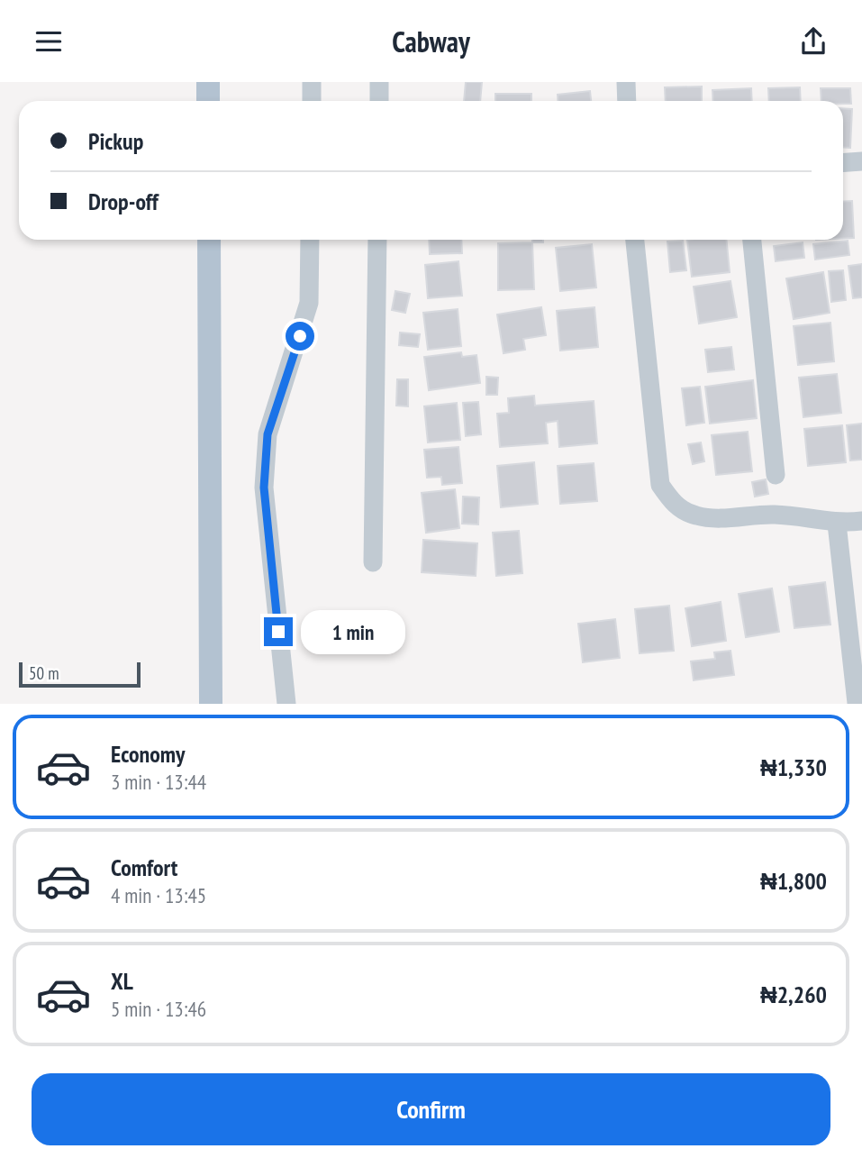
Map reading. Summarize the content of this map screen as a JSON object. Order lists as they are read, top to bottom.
{
  "scale_bar": "50 m",
  "page": {
    "header": "Cabway",
    "banner": ["Pickup", "Drop-off"],
    "bubble": "1 min",
    "scale": "50 m",
    "list": [
      {
        "name": "Economy",
        "note": "3 min · 13:44",
        "value": "₦1,330"
      },
      {
        "name": "Comfort",
        "note": "4 min · 13:45",
        "value": "₦1,800"
      },
      {
        "name": "XL",
        "note": "5 min · 13:46",
        "value": "₦2,260"
      }
    ],
    "buttons": "Confirm"
  }
}
